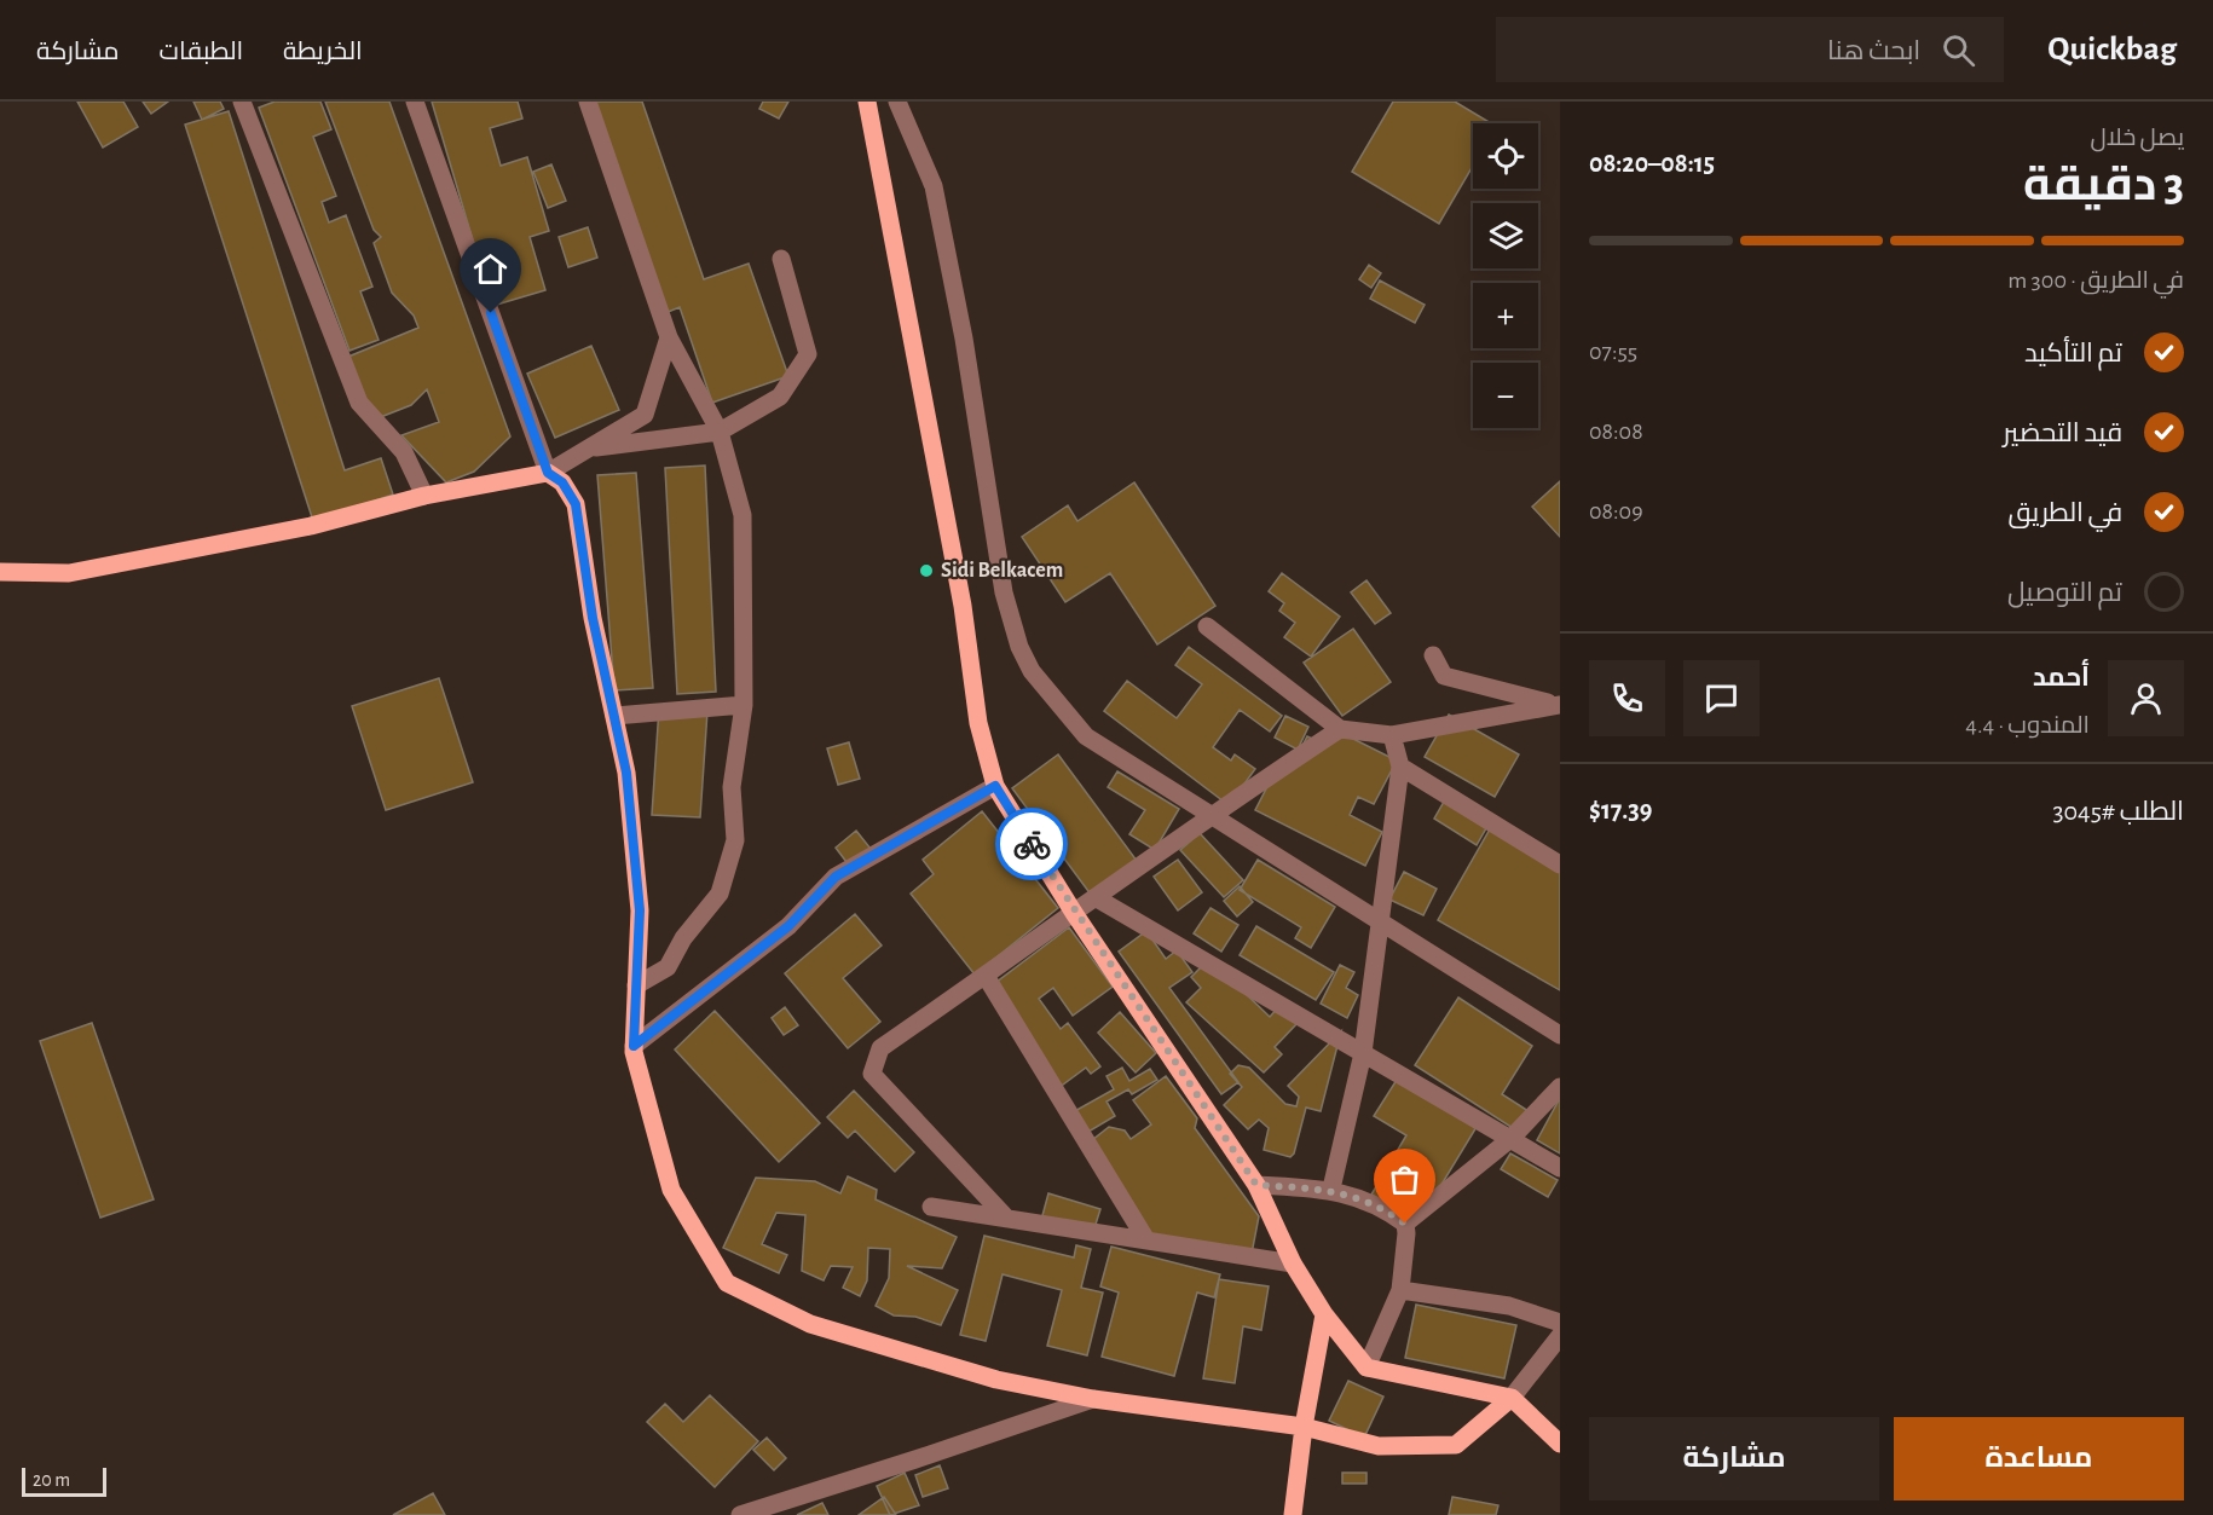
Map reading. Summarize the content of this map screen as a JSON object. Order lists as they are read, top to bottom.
{
  "places": ["Sidi Belkacem"],
  "scale_bar": "20 m",
  "page": {
    "header": "Quickbag",
    "search": "ابحث هنا",
    "nav": ["الخريطة", "الطبقات", "مشاركة"],
    "heading": ["3 دقيقة", "يصل خلال", "08:15–08:20"],
    "panel": [
      "أحمد",
      "المندوب · 4.4",
      "الطلب #3045",
      "$17.39"
    ],
    "map_buttons": ["+", "−"],
    "bar": "في الطريق · 300 m",
    "list": [
      ["تم التأكيد", "07:55"],
      ["قيد التحضير", "08:08"],
      ["في الطريق", "08:09"],
      "تم التوصيل"
    ],
    "buttons": ["مساعدة", "مشاركة"],
    "scale": "20 m"
  }
}
